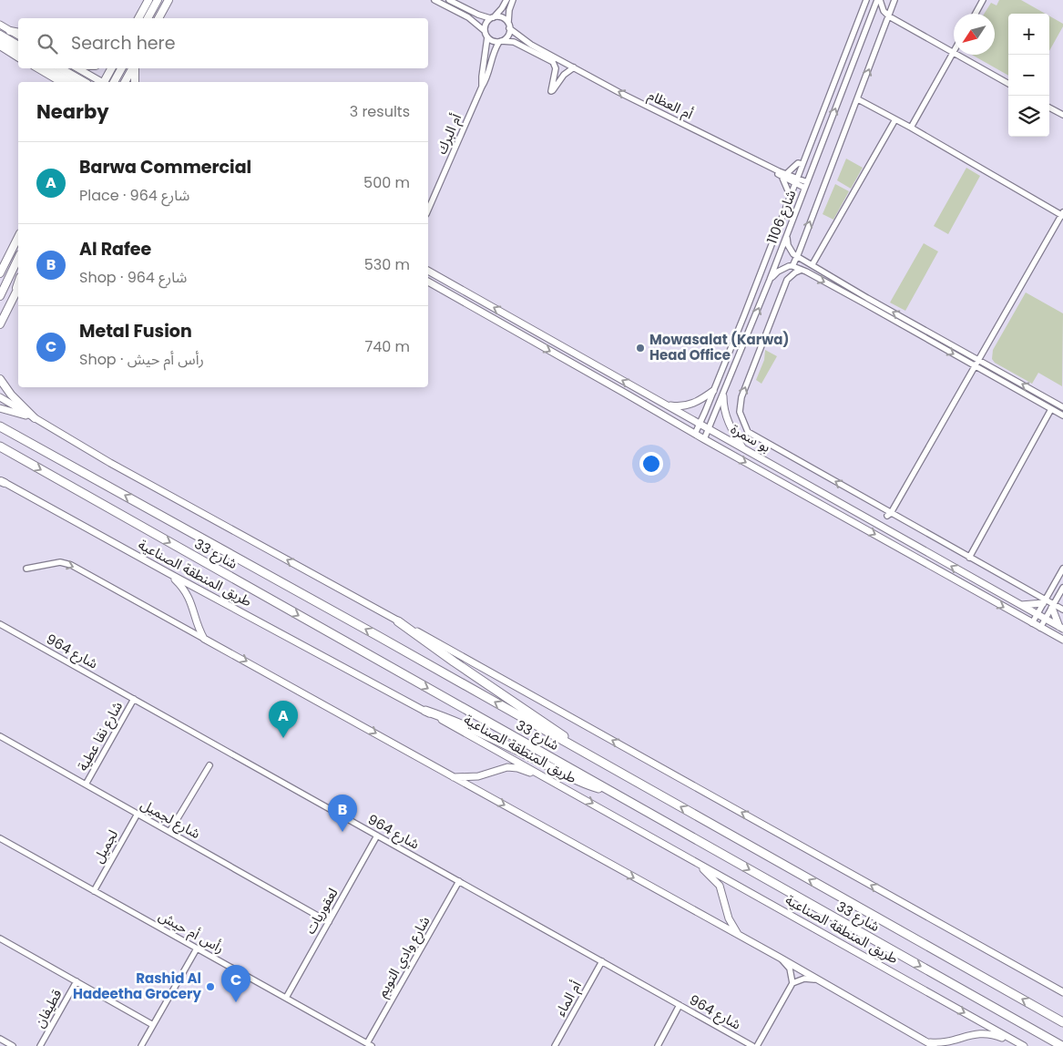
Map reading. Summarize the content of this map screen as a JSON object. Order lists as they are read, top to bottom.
{
  "streets": {
    "highway": ["شارع 33"],
    "street": [
      "أم العظام",
      "أم البرك",
      "شارع 1106",
      "بو سمرة",
      "طريق المنطقة الصناعية",
      "شارع 964",
      "شارع نقا عطية",
      "شارع لجميل",
      "لجميل",
      "لعقوريات",
      "رأس أم حيش",
      "شارع وادي التويم",
      "أم الماء",
      "قطيفان"
    ]
  },
  "crossings": [
    ["أم العظام", "أم البرك"],
    ["أم العظام", "شارع 1106"],
    ["شارع 1106", "بو سمرة"],
    ["شارع 964", "شارع نقا عطية"],
    ["شارع 964", "لعقوريات"],
    ["شارع 964", "شارع وادي التويم"],
    ["شارع 964", "أم الماء"],
    ["شارع نقا عطية", "شارع لجميل"],
    ["شارع لجميل", "لجميل"],
    ["شارع لجميل", "لعقوريات"],
    ["لجميل", "رأس أم حيش"],
    ["لعقوريات", "رأس أم حيش"],
    ["رأس أم حيش", "شارع وادي التويم"]
  ],
  "one_way": ["أم العظام"],
  "places": ["Mowasalat (Karwa) Head Office", "Rashid Al Hadeetha Grocery"],
  "north": "bottom left",
  "page": {
    "map_buttons": ["+", "−"],
    "search": "Search here",
    "heading": ["Nearby", "3 results"],
    "list": [
      {
        "mark": "A",
        "name": "Barwa Commercial",
        "note": "Place · شارع 964",
        "value": "500 m"
      },
      {
        "mark": "B",
        "name": "Al Rafee",
        "note": "Shop · شارع 964",
        "value": "530 m"
      },
      {
        "mark": "C",
        "name": "Metal Fusion",
        "note": "Shop · رأس أم حيش",
        "value": "740 m"
      }
    ],
    "pins": ["A", "B", "C"]
  }
}
